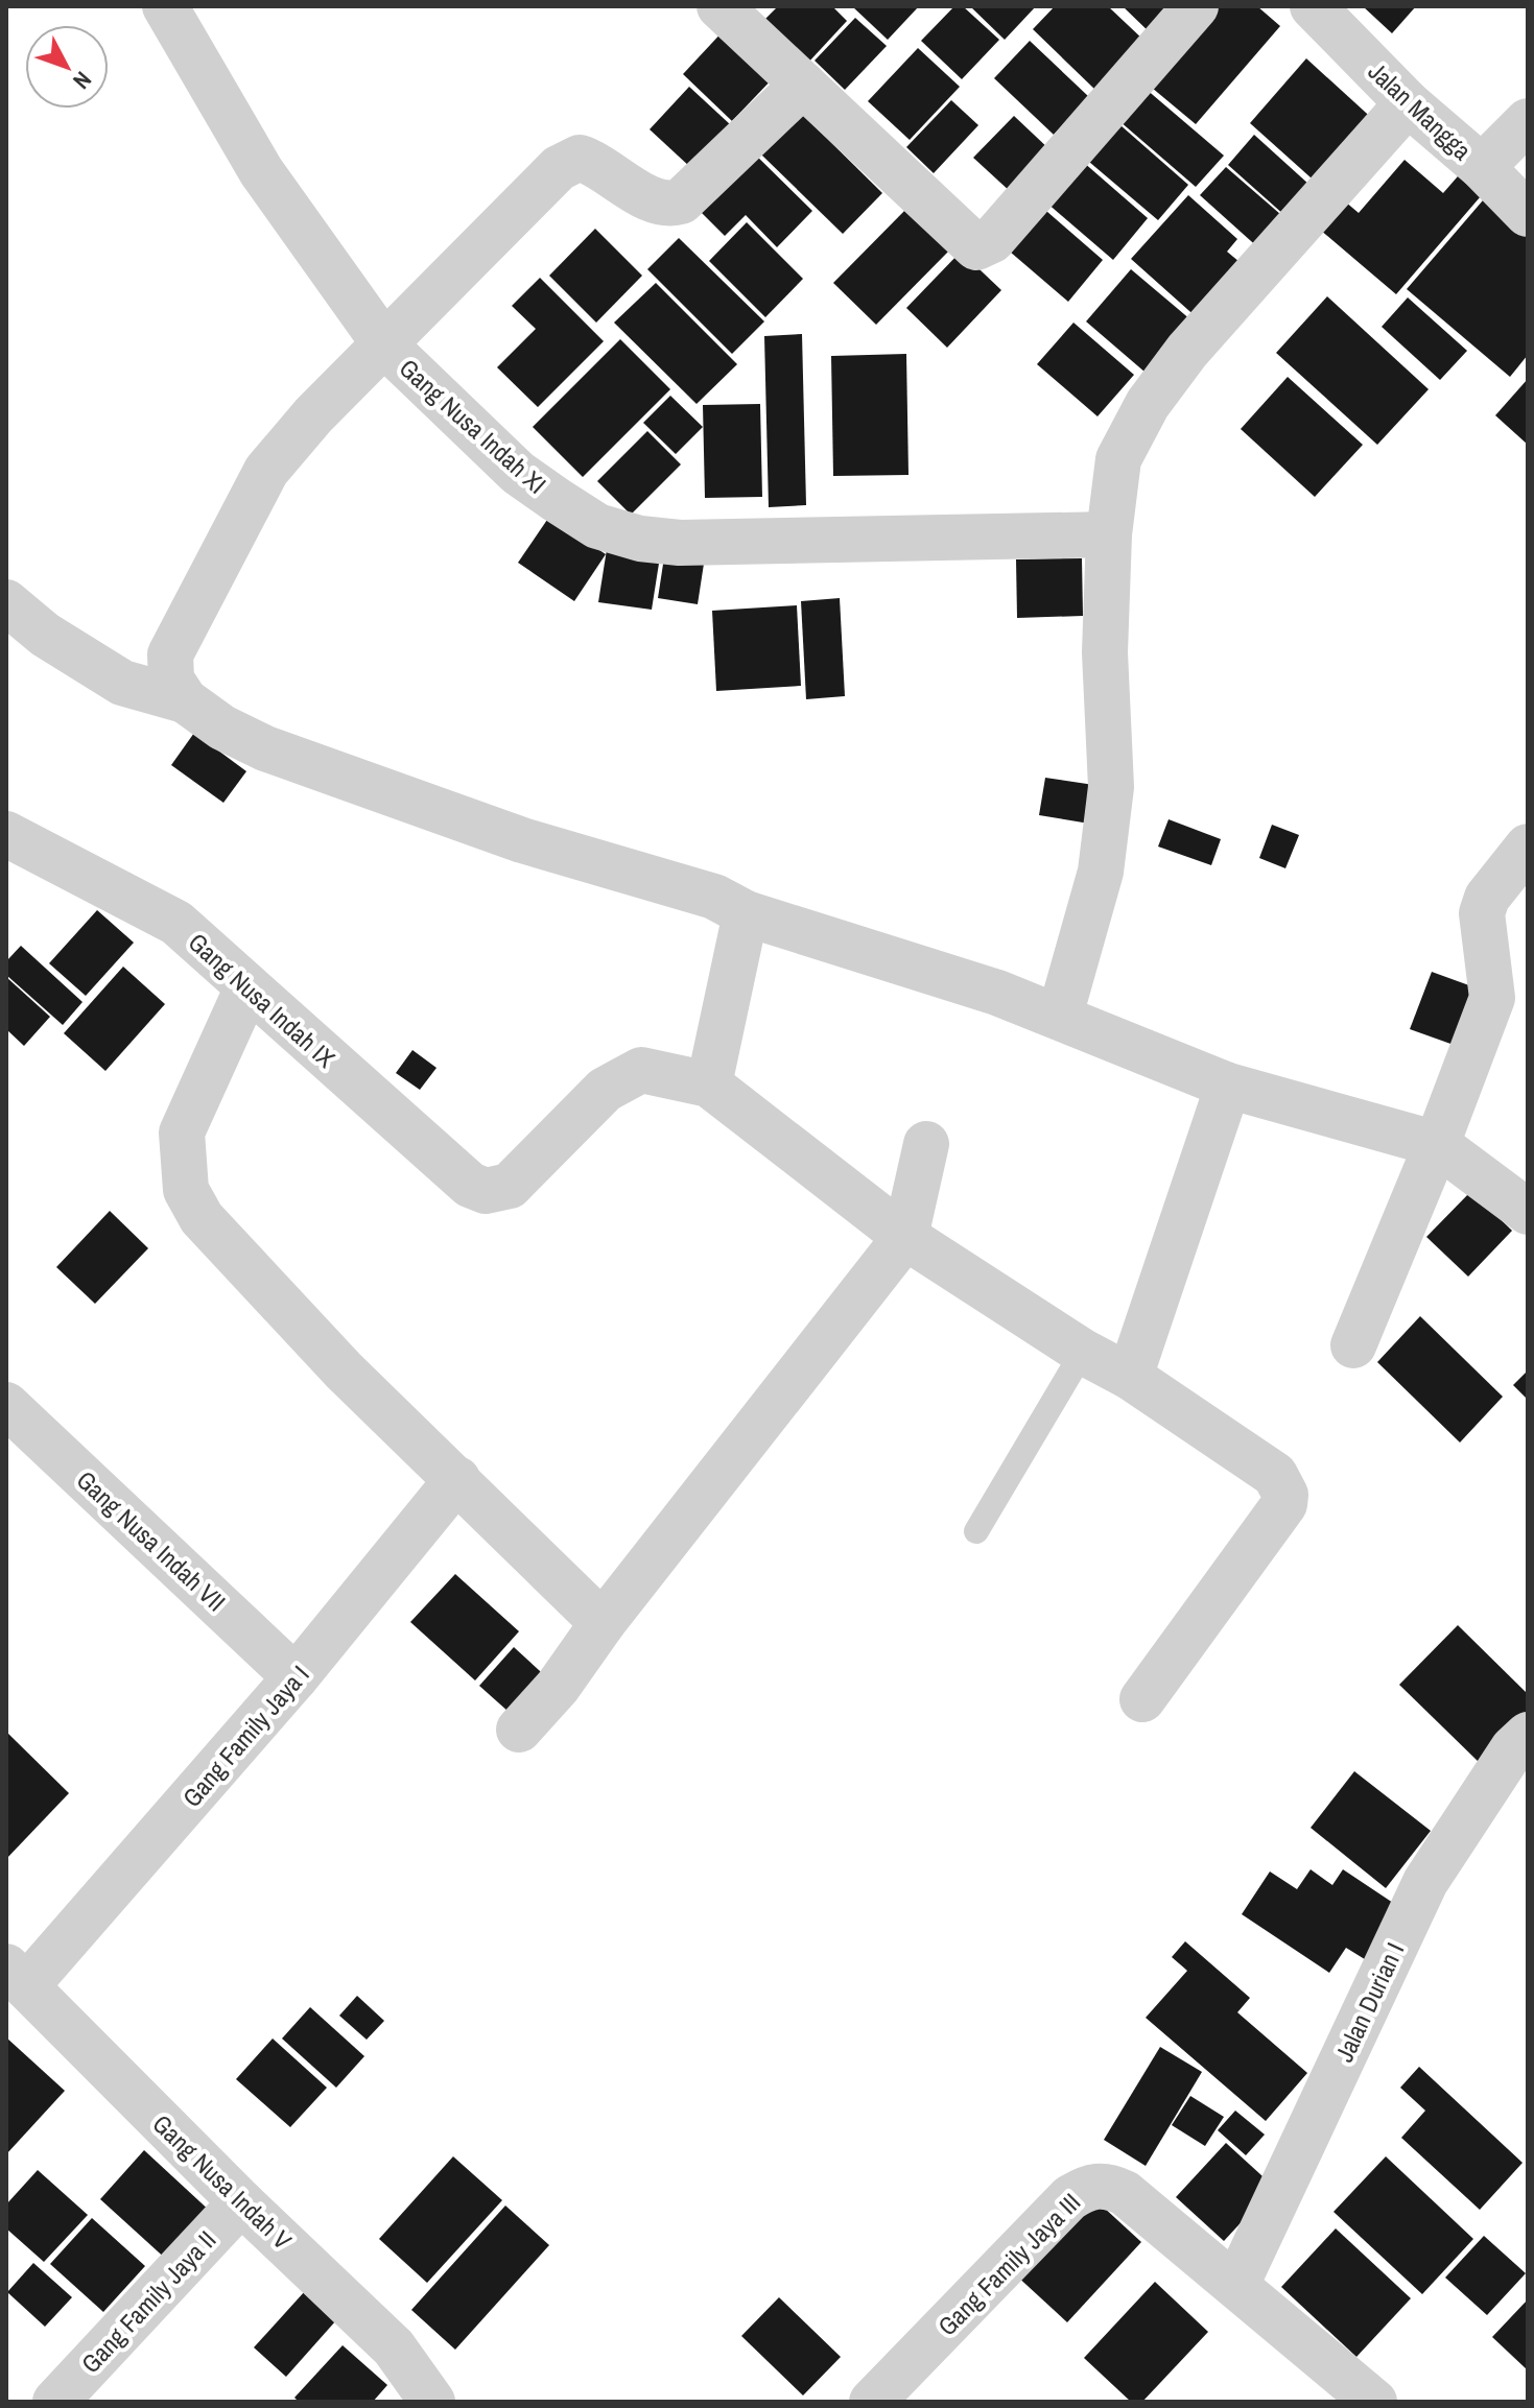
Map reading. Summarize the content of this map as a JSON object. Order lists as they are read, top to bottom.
{
  "streets": {
    "street": [
      "Jalan Mangga",
      "Gang Nusa Indah XI",
      "Gang Nusa Indah IX",
      "Gang Nusa Indah VII",
      "Gang Family Jaya I",
      "Jalan Durian I",
      "Gang Nusa Indah V",
      "Gang Family Jaya III",
      "Gang Family Jaya II"
    ]
  },
  "crossings": [
    ["Gang Nusa Indah VII", "Gang Family Jaya I"],
    ["Gang Family Jaya I", "Gang Nusa Indah V"],
    ["Jalan Durian I", "Gang Family Jaya III"],
    ["Gang Nusa Indah V", "Gang Family Jaya II"]
  ],
  "north": "bottom right"
}
